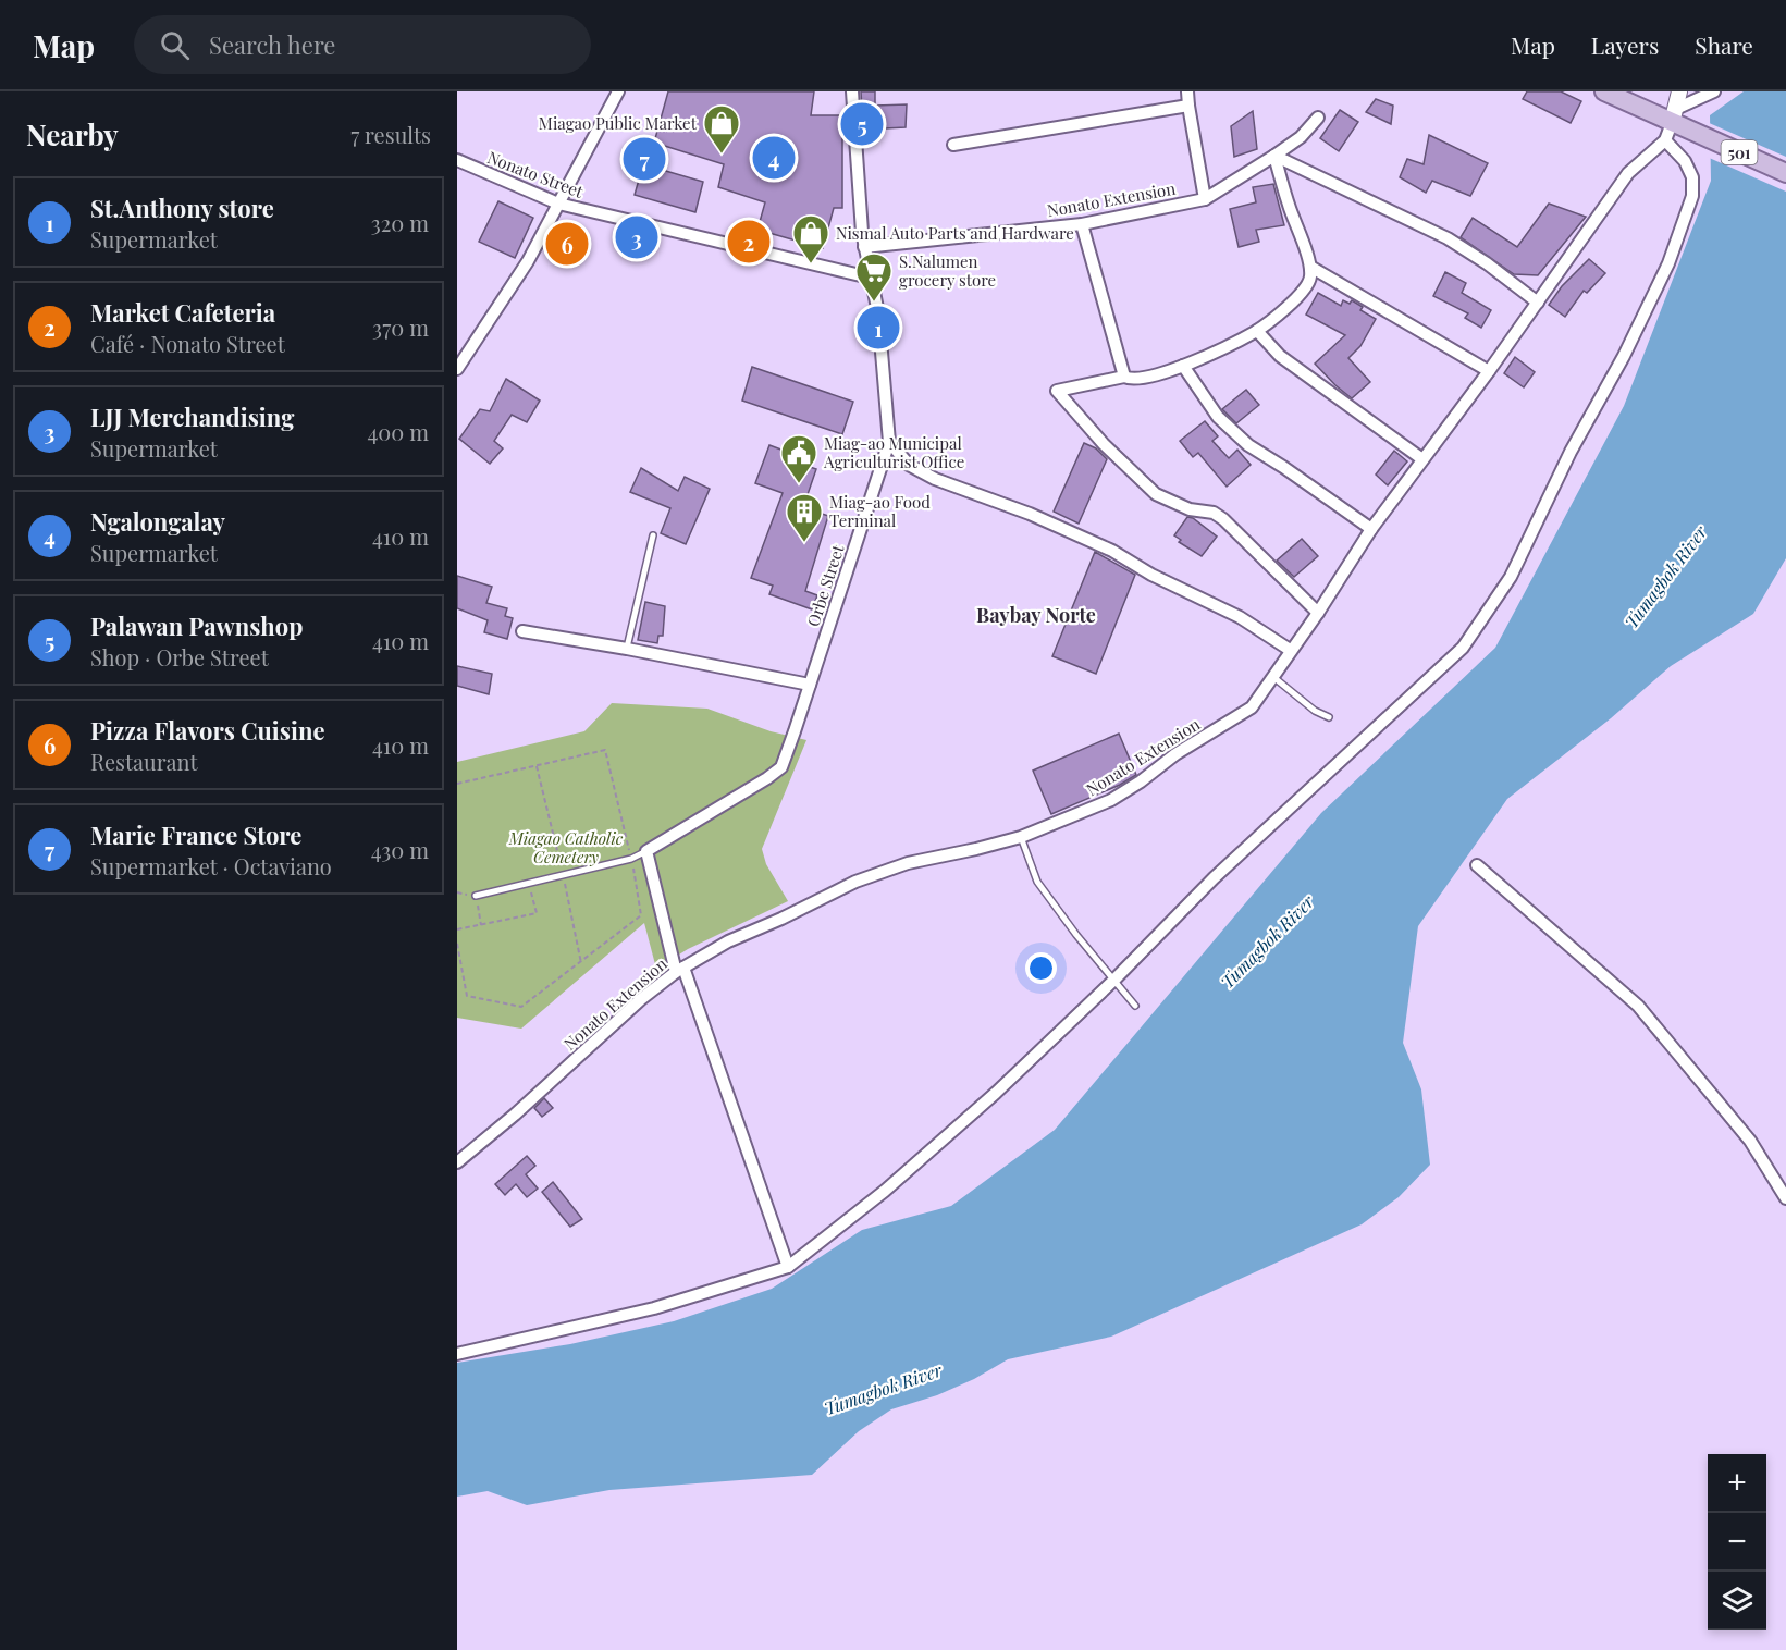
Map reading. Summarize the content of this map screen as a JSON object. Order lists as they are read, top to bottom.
{
  "streets": {
    "main road": ["501"],
    "street": ["Nonato Street", "Nonato Extension", "Orbe Street"]
  },
  "crossings": [
    ["501", "Nonato Extension"],
    ["Nonato Street", "Orbe Street"],
    ["Nonato Extension", "Orbe Street"]
  ],
  "districts": ["Baybay Norte"],
  "water": ["Tumagbok River"],
  "parks": ["Miagao Catholic Cemetery"],
  "places": {
    "shop": ["Miagao Public Market", "Nismal Auto Parts and Hardware"],
    "supermarket": ["S.Nalumen grocery store"],
    "public building": ["Miag-ao Municipal Agriculturist Office"],
    "building": ["Miag-ao Food Terminal"]
  },
  "page": {
    "header": "Map",
    "search": "Search here",
    "nav": ["Map", "Layers", "Share"],
    "heading": ["Nearby", "7 results"],
    "pins": [
      "5",
      "4",
      "7",
      "3",
      "2",
      "6",
      "1"
    ],
    "list": [
      {
        "mark": "1",
        "name": "St.Anthony store",
        "note": "Supermarket",
        "value": "320 m"
      },
      {
        "mark": "2",
        "name": "Market Cafeteria",
        "note": "Café · Nonato Street",
        "value": "370 m"
      },
      {
        "mark": "3",
        "name": "LJJ Merchandising",
        "note": "Supermarket",
        "value": "400 m"
      },
      {
        "mark": "4",
        "name": "Ngalongalay",
        "note": "Supermarket",
        "value": "410 m"
      },
      {
        "mark": "5",
        "name": "Palawan Pawnshop",
        "note": "Shop · Orbe Street",
        "value": "410 m"
      },
      {
        "mark": "6",
        "name": "Pizza Flavors Cuisine",
        "note": "Restaurant",
        "value": "410 m"
      },
      {
        "mark": "7",
        "name": "Marie France Store",
        "note": "Supermarket · Octaviano",
        "value": "430 m"
      }
    ],
    "map_buttons": ["+", "−"]
  }
}
